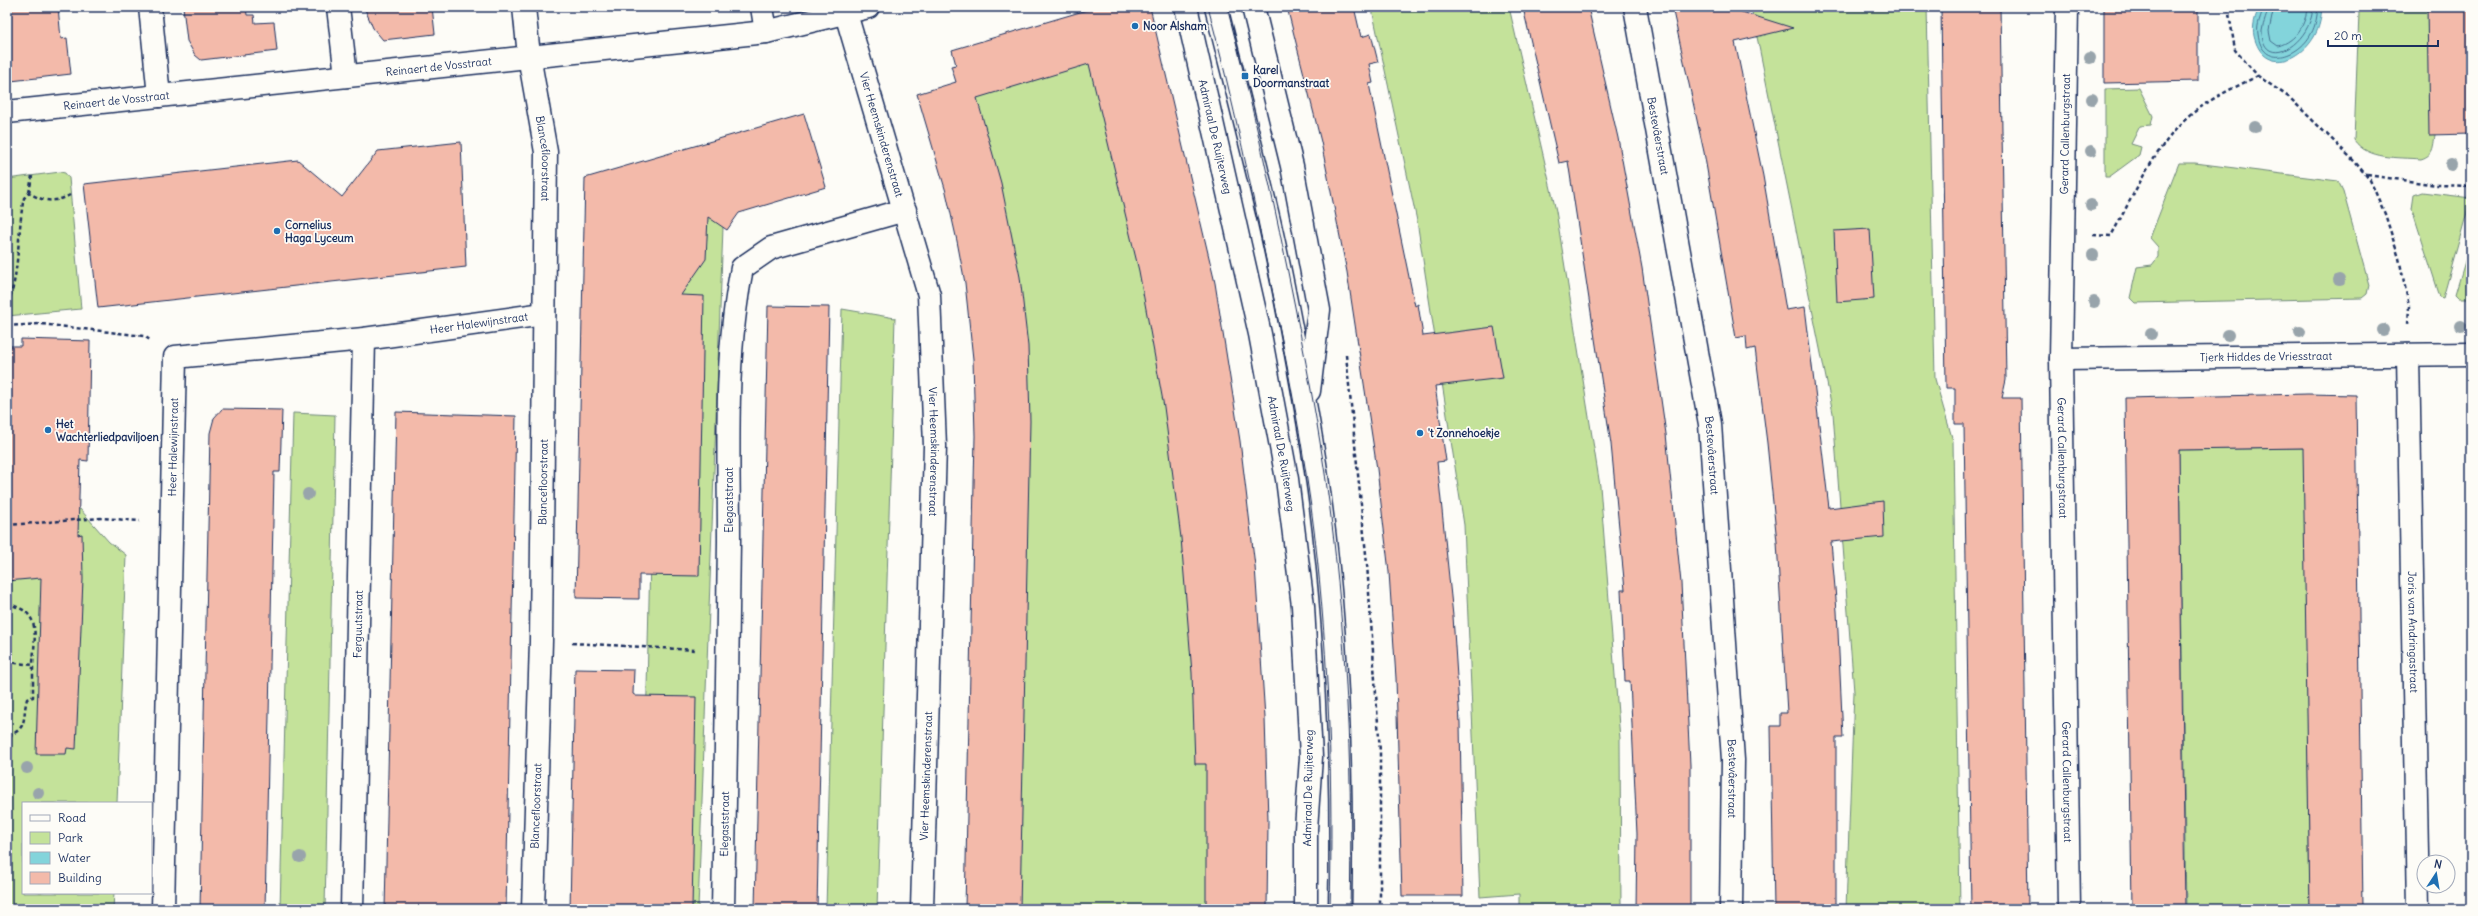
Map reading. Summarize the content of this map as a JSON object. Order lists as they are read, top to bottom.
{
  "streets": {
    "street": [
      "Reinaert de Vosstraat",
      "Gerard Callenburgstraat",
      "Vier Heemskinderenstraat",
      "Bestevâerstraat",
      "Admiraal De Ruijterweg",
      "Blancefloorstraat",
      "Heer Halewijnstraat",
      "Tjerk Hiddes de Vriesstraat",
      "Elegaststraat",
      "Ferguutstraat",
      "Joris van Andringastraat"
    ]
  },
  "crossings": [
    ["Reinaert de Vosstraat", "Vier Heemskinderenstraat"],
    ["Reinaert de Vosstraat", "Blancefloorstraat"],
    ["Gerard Callenburgstraat", "Tjerk Hiddes de Vriesstraat"],
    ["Vier Heemskinderenstraat", "Elegaststraat"],
    ["Blancefloorstraat", "Heer Halewijnstraat"],
    ["Heer Halewijnstraat", "Ferguutstraat"],
    ["Tjerk Hiddes de Vriesstraat", "Joris van Andringastraat"]
  ],
  "places": {
    "other": [
      "Noor Alsham",
      "Cornelius Haga Lyceum",
      "Het Wachterliedpaviljoen",
      "'t Zonnehoekje"
    ],
    "transit": ["Karel Doormanstraat"]
  },
  "legend": [
    "Road",
    "Park",
    "Water",
    "Building"
  ],
  "scale_bar": "20 m",
  "north": "top"
}
